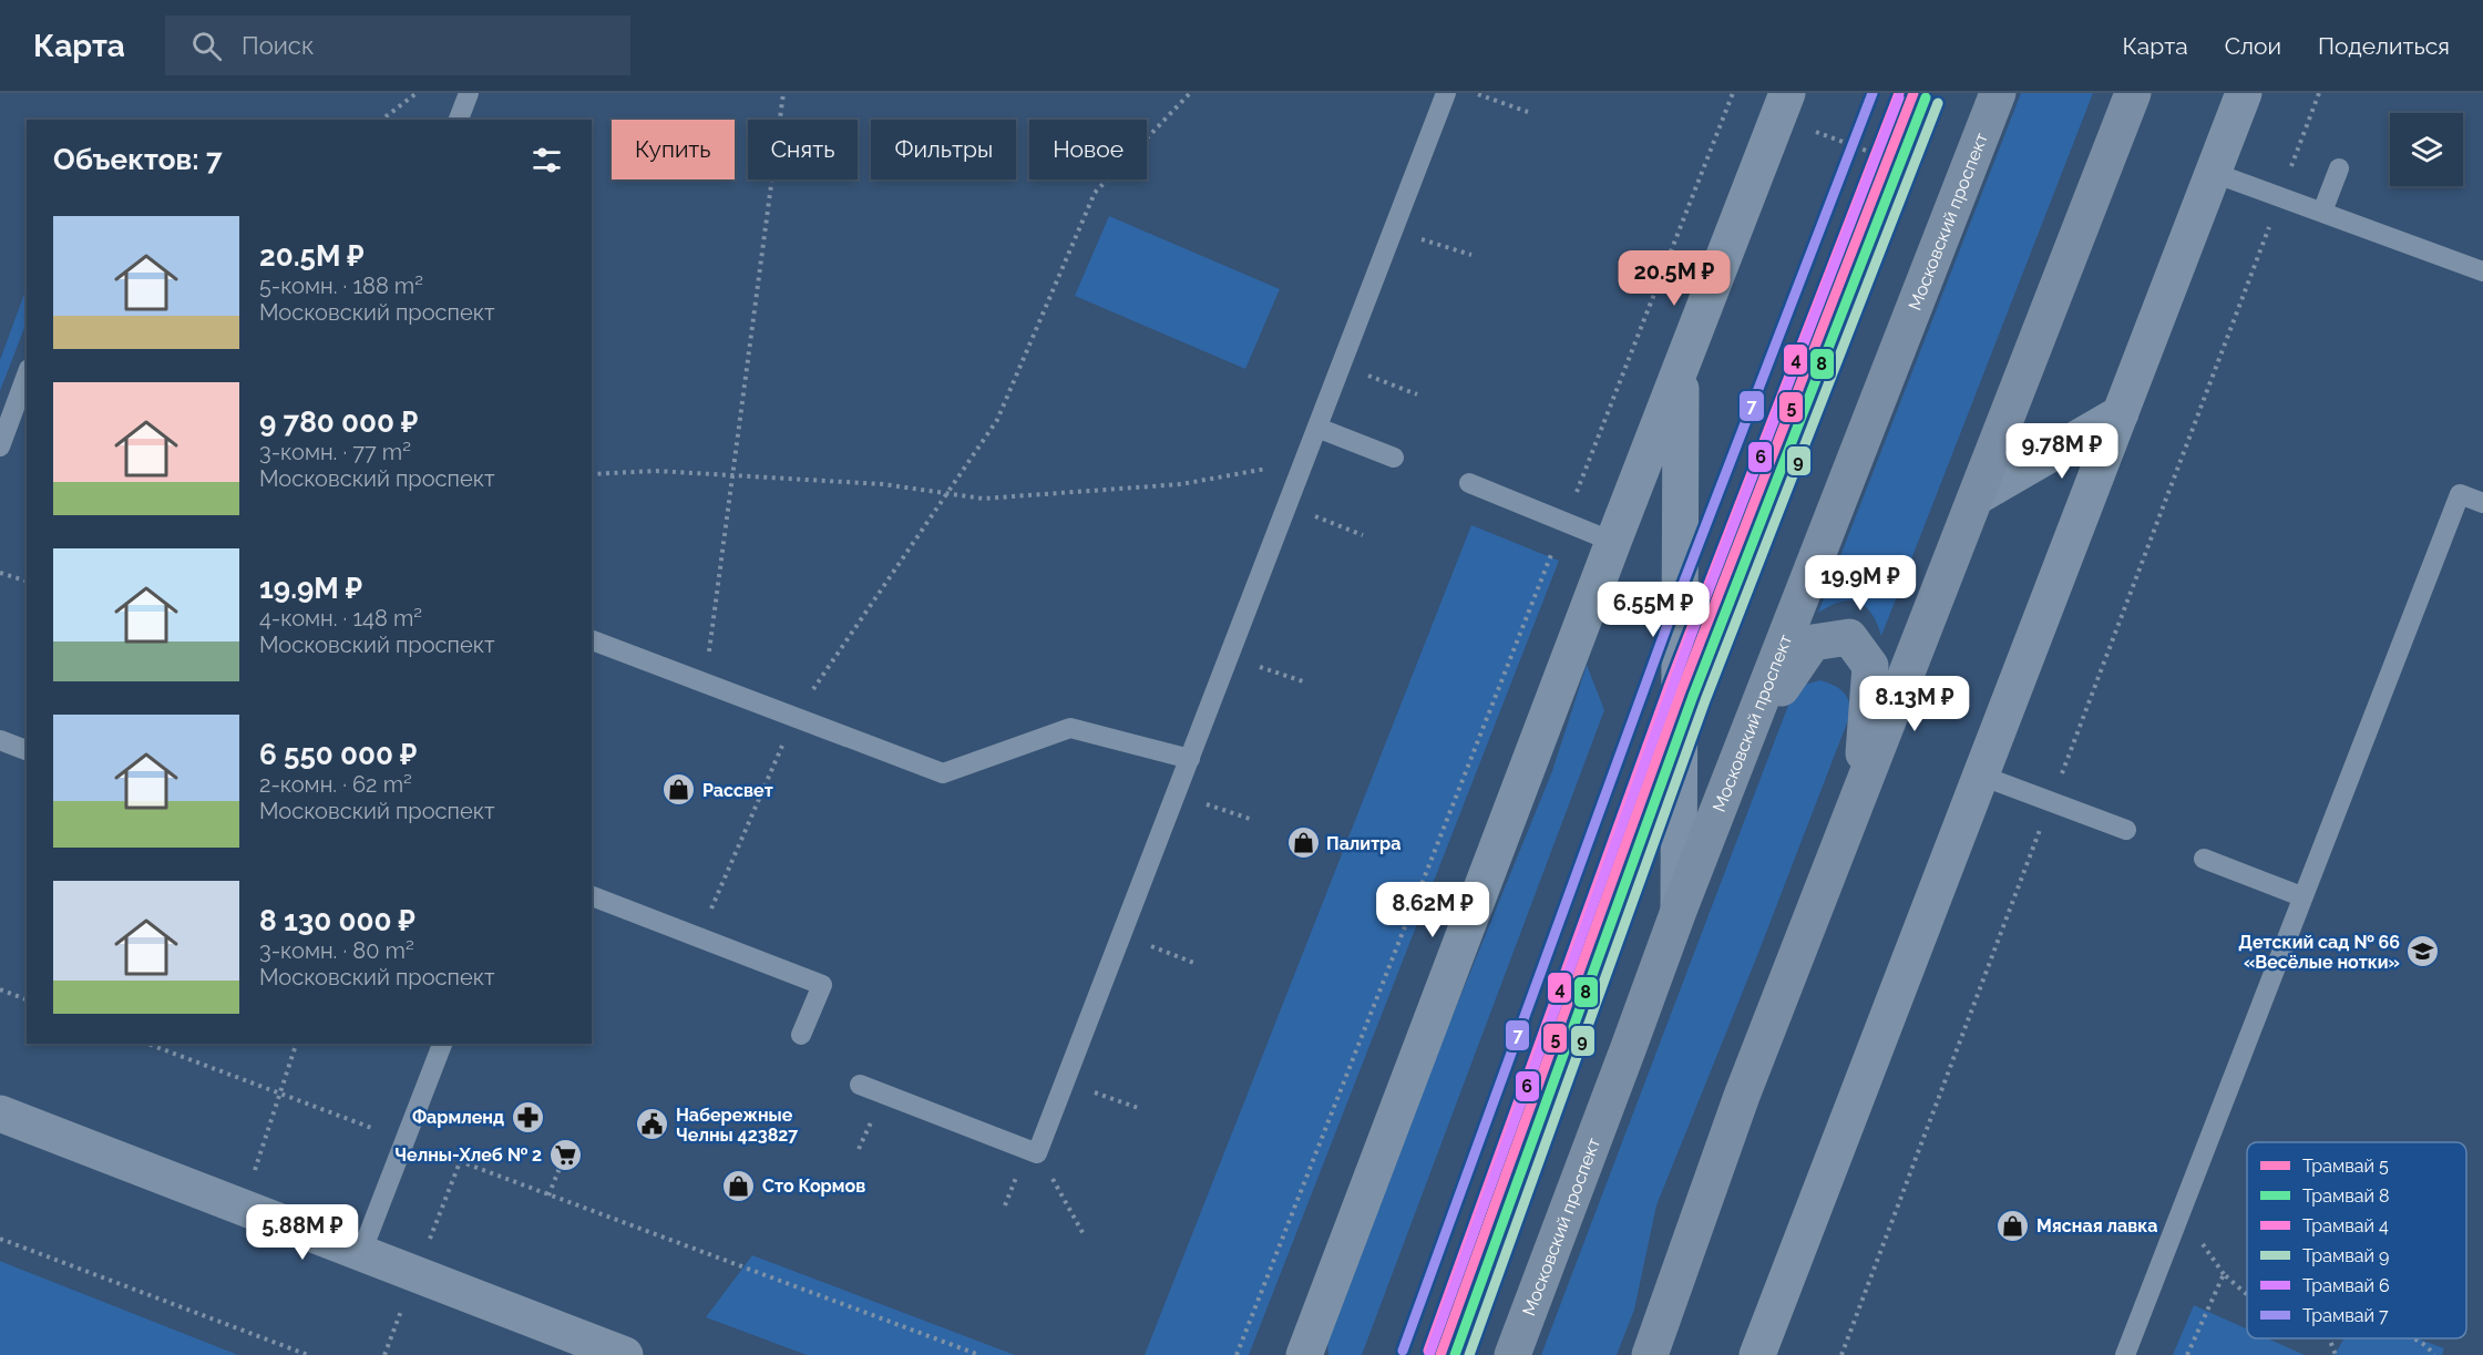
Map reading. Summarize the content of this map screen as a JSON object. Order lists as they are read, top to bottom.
{
  "streets": {
    "main road": ["Московский проспект"]
  },
  "places": {
    "shop": [
      "Рассвет",
      "Палитра",
      "Сто Кормов",
      "Мясная лавка"
    ],
    "school or university": ["Детский сад № 66 «Весёлые нотки»"],
    "pharmacy": ["Фармленд"],
    "public building": ["Набережные Челны 423827"],
    "supermarket": ["Челны-Хлеб № 2"]
  },
  "lines": [
    "tram line 5",
    "tram line 4",
    "tram line 7",
    "tram line 8",
    "tram line 6",
    "tram line 9"
  ],
  "legend": [
    "Трамвай 5",
    "Трамвай 8",
    "Трамвай 4",
    "Трамвай 9",
    "Трамвай 6",
    "Трамвай 7"
  ],
  "page": {
    "header": "Карта",
    "search": "Поиск",
    "nav": ["Карта", "Слои", "Поделиться"],
    "chip": [
      "Купить",
      "Снять",
      "Фильтры",
      "Новое"
    ],
    "heading": "Объектов: 7",
    "list": [
      {
        "name": "20.5M ₽",
        "note": "5-комн. · 188 m² · Московский проспект"
      },
      {
        "name": "9 780 000 ₽",
        "note": "3-комн. · 77 m² · Московский проспект"
      },
      {
        "name": "19.9M ₽",
        "note": "4-комн. · 148 m² · Московский проспект"
      },
      {
        "name": "6 550 000 ₽",
        "note": "2-комн. · 62 m² · Московский проспект"
      },
      {
        "name": "8 130 000 ₽",
        "note": "3-комн. · 80 m² · Московский проспект"
      }
    ],
    "price": [
      "20.5M ₽",
      "9.78M ₽",
      "19.9M ₽",
      "6.55M ₽",
      "8.13M ₽",
      "8.62M ₽",
      "5.88M ₽"
    ]
  }
}
